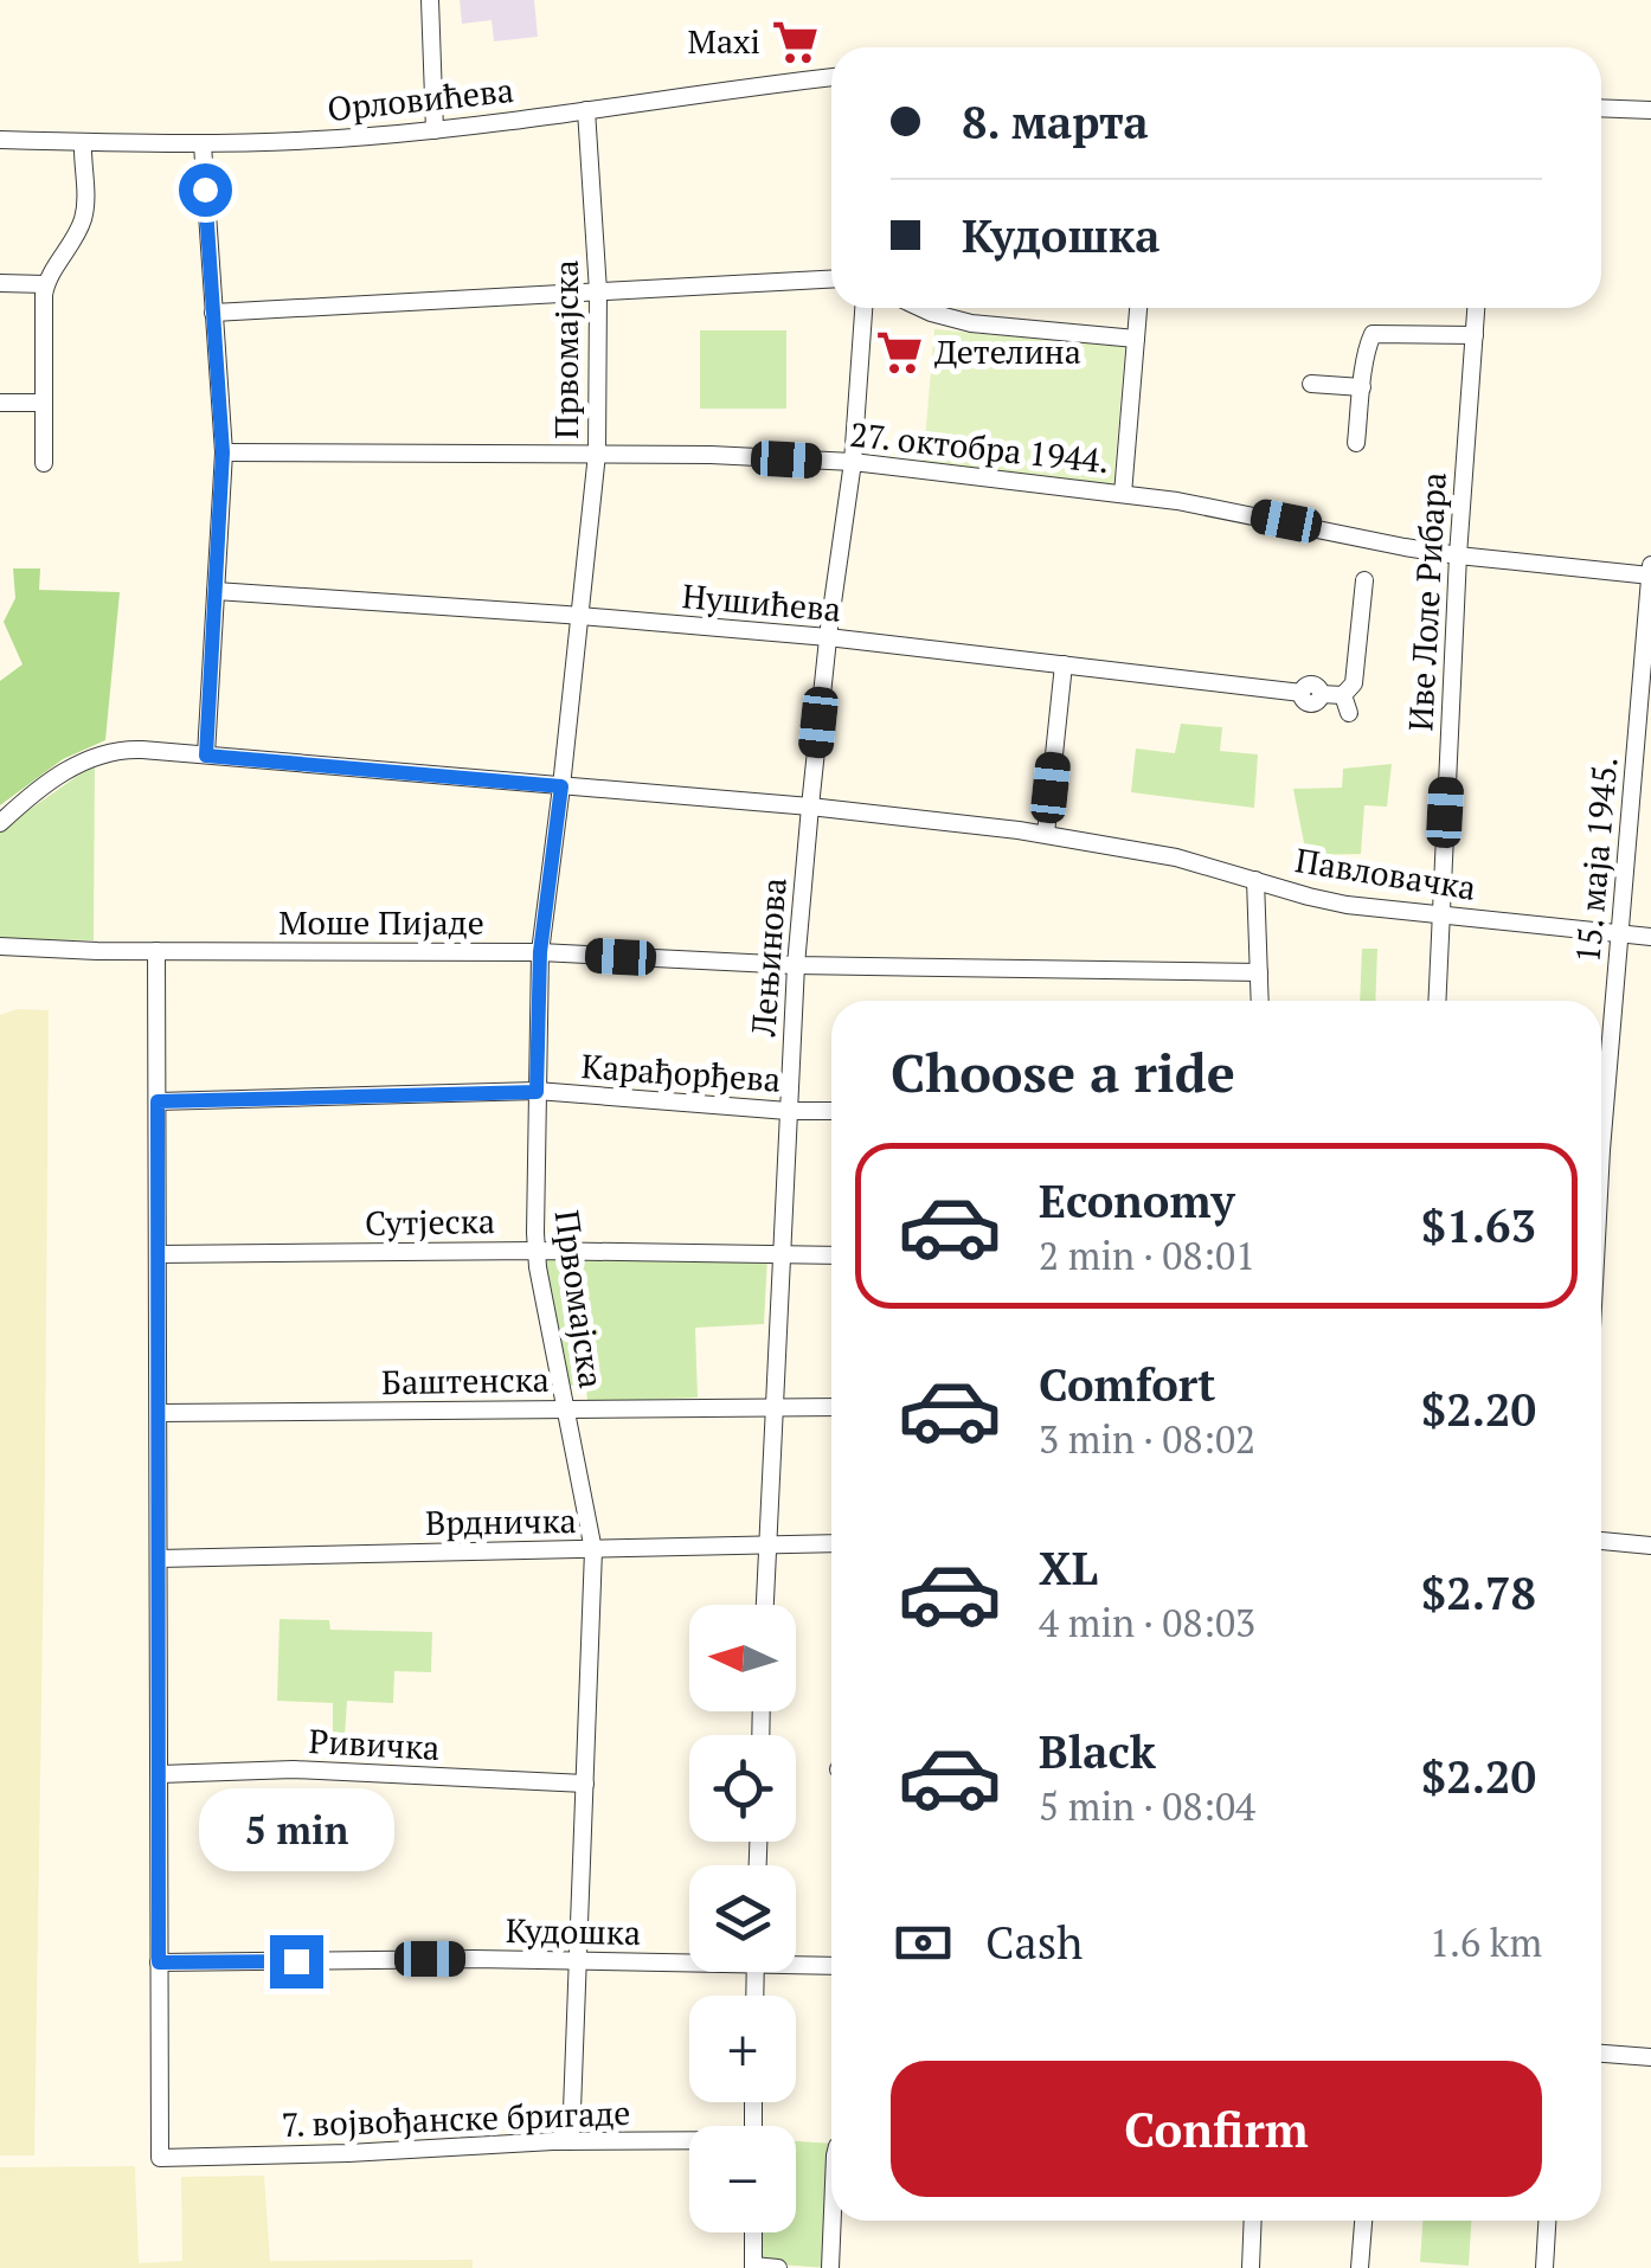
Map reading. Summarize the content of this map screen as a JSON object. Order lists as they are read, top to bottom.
{
  "streets": {
    "street": [
      "Орловићева",
      "Првомајска",
      "27. октобра 1944.",
      "Иве Лоле Рибара",
      "Нушићева",
      "15. маја 1945.",
      "Павловачка",
      "Моше Пијаде",
      "Лењинова",
      "Карађорђева",
      "Сутјеска",
      "Баштенска",
      "Врдничка",
      "Ривичка",
      "Кудошка",
      "7. војвођанске бригаде"
    ]
  },
  "crossings": [
    ["Орловићева", "Првомајска"],
    ["Првомајска", "27. октобра 1944."],
    ["Првомајска", "Нушићева"],
    ["Првомајска", "Павловачка"],
    ["Првомајска", "Моше Пијаде"],
    ["Првомајска", "Карађорђева"],
    ["Првомајска", "Сутјеска"],
    ["Првомајска", "Баштенска"],
    ["Првомајска", "Врдничка"],
    ["Првомајска", "Ривичка"],
    ["Првомајска", "Кудошка"],
    ["Првомајска", "7. војвођанске бригаде"],
    ["27. октобра 1944.", "Иве Лоле Рибара"],
    ["27. октобра 1944.", "15. маја 1945."],
    ["27. октобра 1944.", "Лењинова"],
    ["Иве Лоле Рибара", "Павловачка"],
    ["Нушићева", "Лењинова"],
    ["15. маја 1945.", "Павловачка"],
    ["Павловачка", "Лењинова"],
    ["Моше Пијаде", "Лењинова"],
    ["Лењинова", "Карађорђева"],
    ["Лењинова", "Сутјеска"],
    ["Лењинова", "Баштенска"],
    ["Лењинова", "Врдничка"],
    ["Кудошка", "7. војвођанске бригаде"]
  ],
  "places": {
    "supermarket": ["Maxi", "Детелина"]
  },
  "north": "left",
  "page": {
    "banner": ["8. марта", "Кудошка"],
    "heading": "Choose a ride",
    "list": [
      {
        "name": "Economy",
        "note": "2 min · 08:01",
        "value": "$1.63"
      },
      {
        "name": "Comfort",
        "note": "3 min · 08:02",
        "value": "$2.20"
      },
      {
        "name": "XL",
        "note": "4 min · 08:03",
        "value": "$2.78"
      },
      {
        "name": "Black",
        "note": "5 min · 08:04",
        "value": "$2.20"
      }
    ],
    "map_buttons": ["+", "−"],
    "bubble": "5 min",
    "pay": ["Cash", "1.6 km"],
    "buttons": "Confirm"
  }
}
